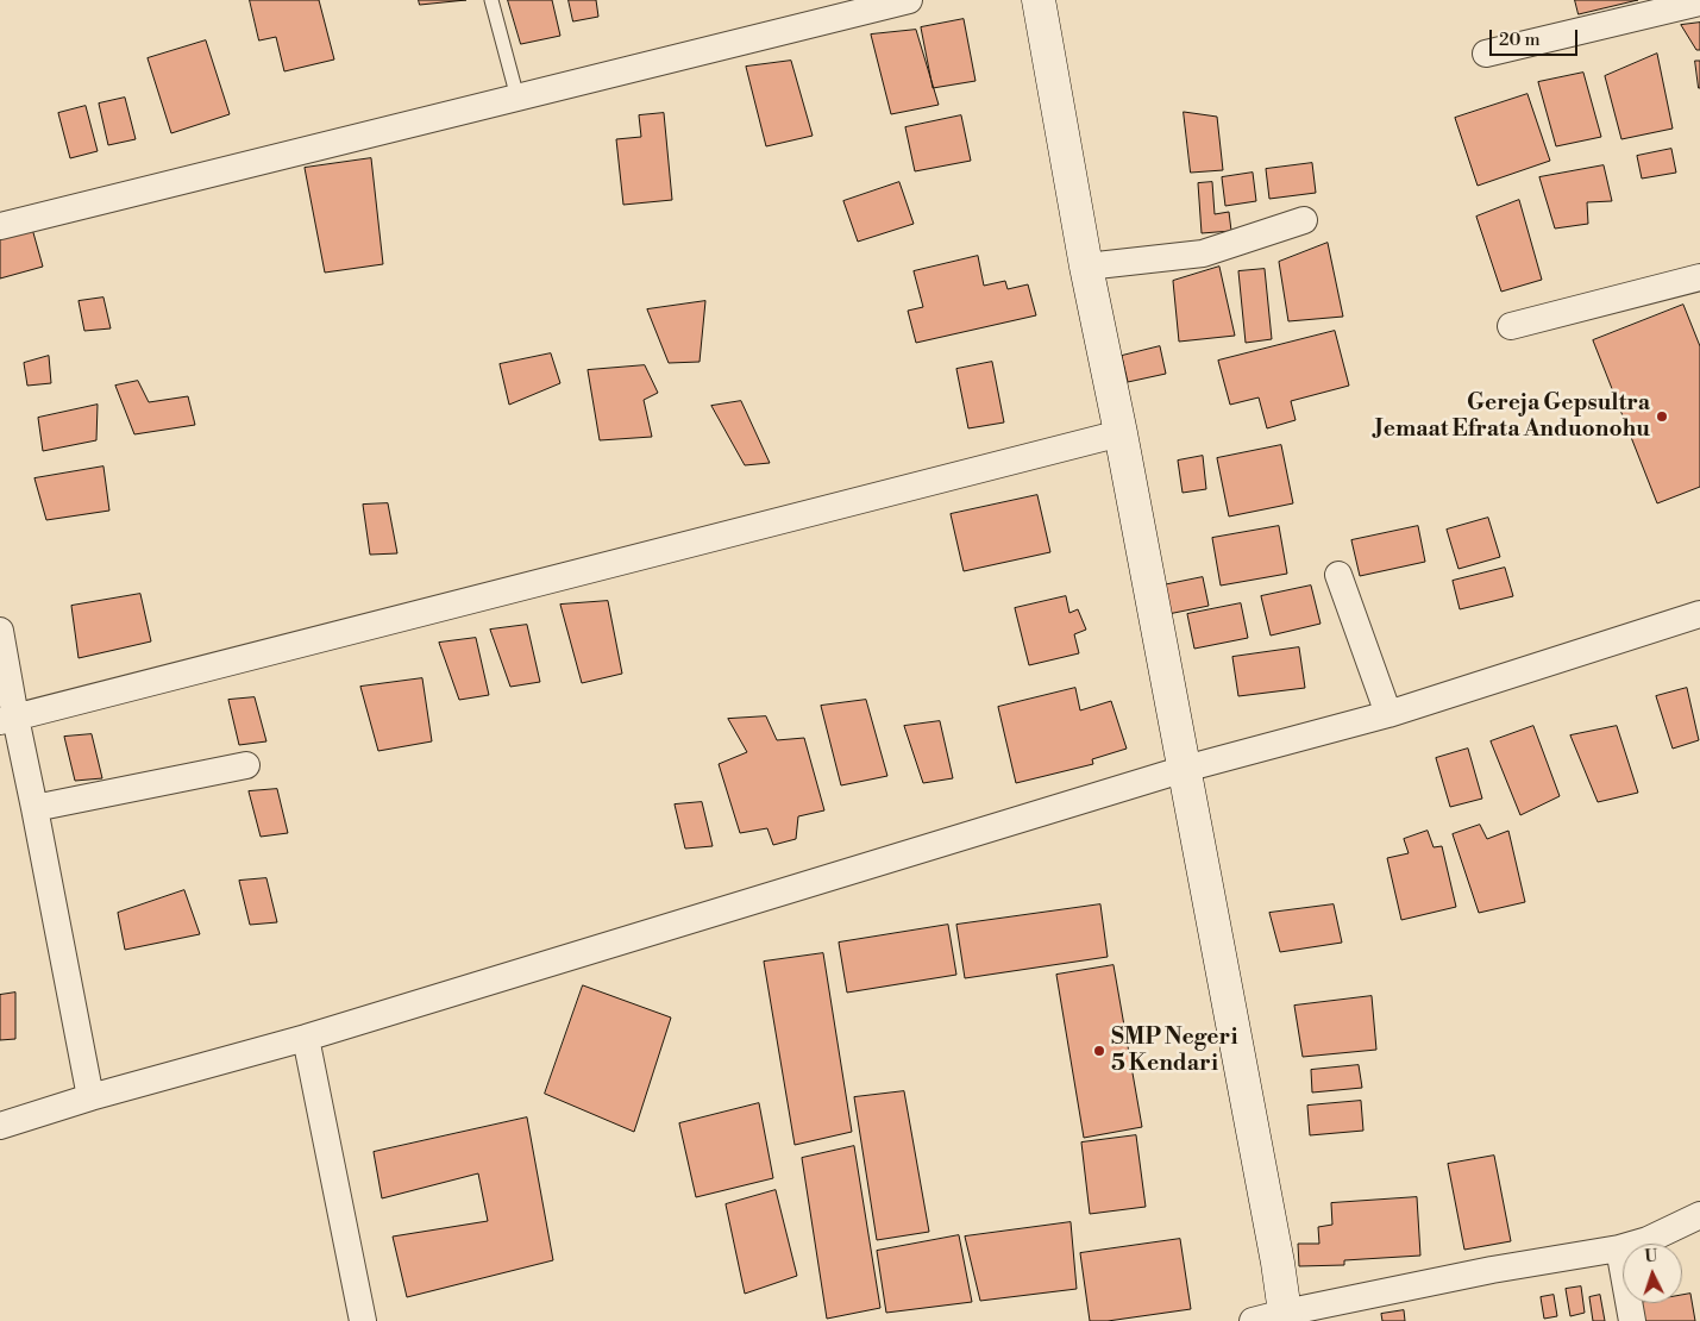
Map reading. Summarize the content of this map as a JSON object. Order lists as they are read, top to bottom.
{
  "places": ["Gereja Gepsultra Jemaat Efrata Anduonohu", "SMP Negeri 5 Kendari"],
  "scale_bar": "20 m",
  "north": "top"
}
